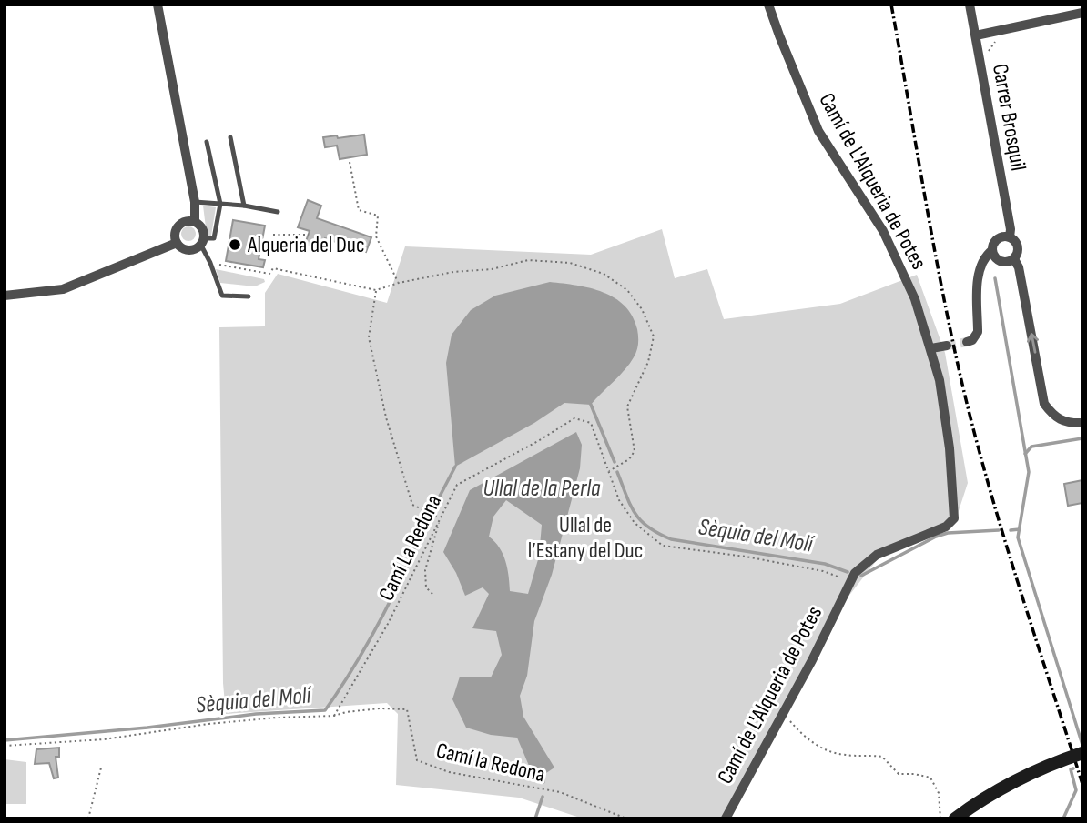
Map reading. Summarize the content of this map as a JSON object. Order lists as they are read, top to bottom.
{
  "streets": {
    "street": ["Carrer Brosquil", "Camí de L'Alqueria de Potes"],
    "path": ["Camí La Redona", "Camí la Redona"]
  },
  "crossings": [
    ["Camí de L'Alqueria de Potes", "Camí La Redona"],
    ["Camí La Redona", "Camí la Redona"]
  ],
  "water": ["Ullal de la Perla", "Sèquia del Molí"],
  "parks": ["Ullal de l’Estany del Duc"],
  "places": ["Alqueria del Duc"]
}
